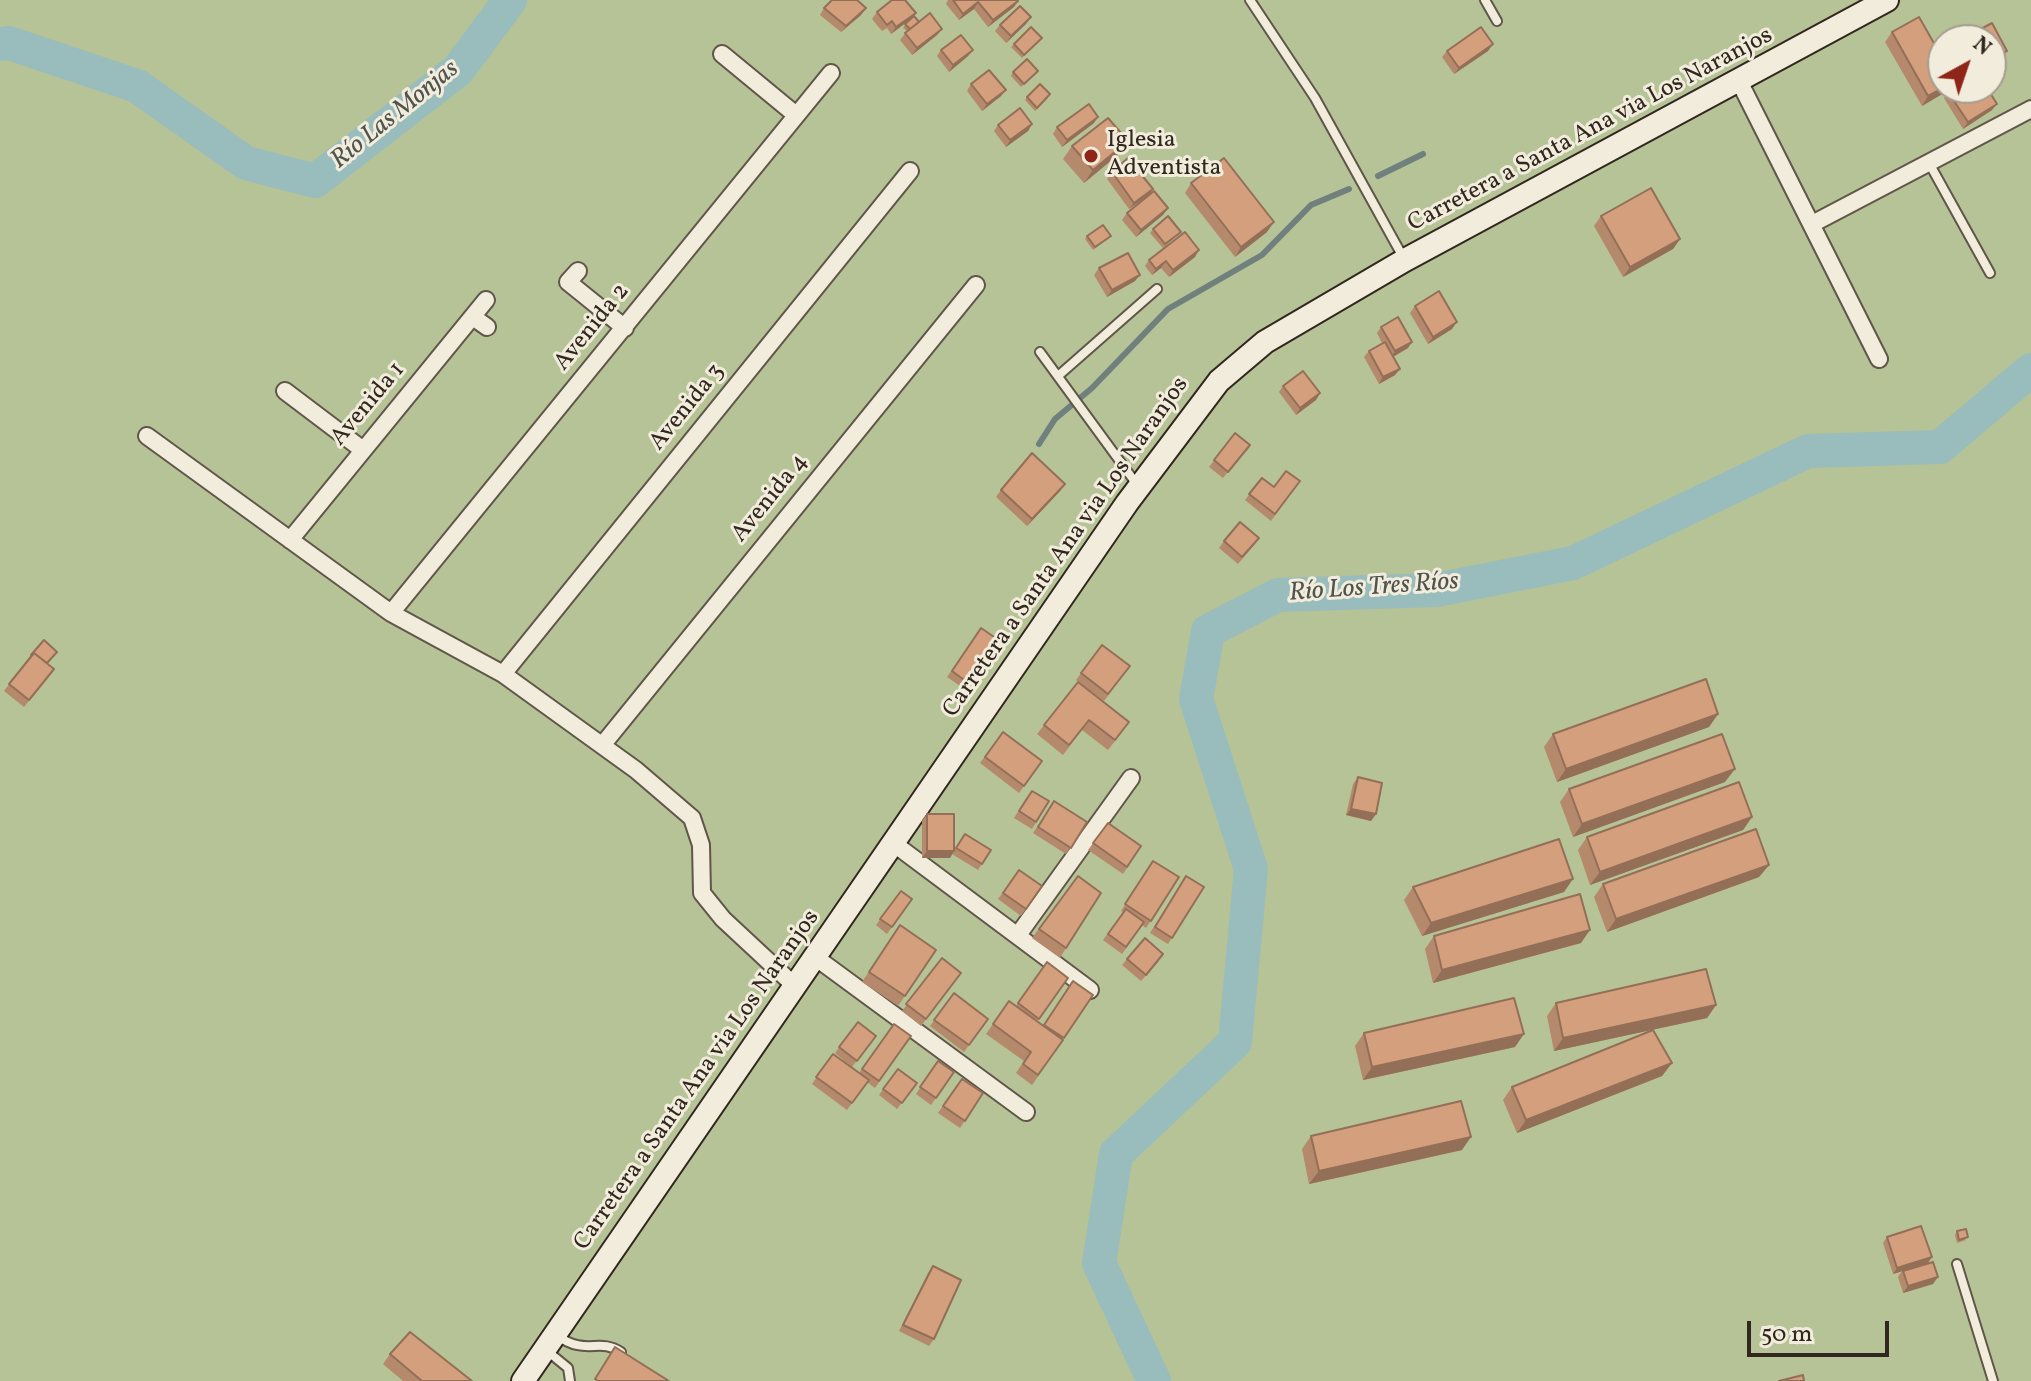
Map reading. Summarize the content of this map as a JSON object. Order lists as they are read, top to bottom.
{
  "streets": {
    "main road": ["Carretera a Santa Ana via Los Naranjos"],
    "street": [
      "Avenida 2",
      "Avenida 1",
      "Avenida 3",
      "Avenida 4"
    ]
  },
  "water": ["Río Las Monjas", "Río Los Tres Ríos"],
  "places": ["Iglesia Adventista"],
  "scale_bar": "50 m",
  "north": "top right"
}
